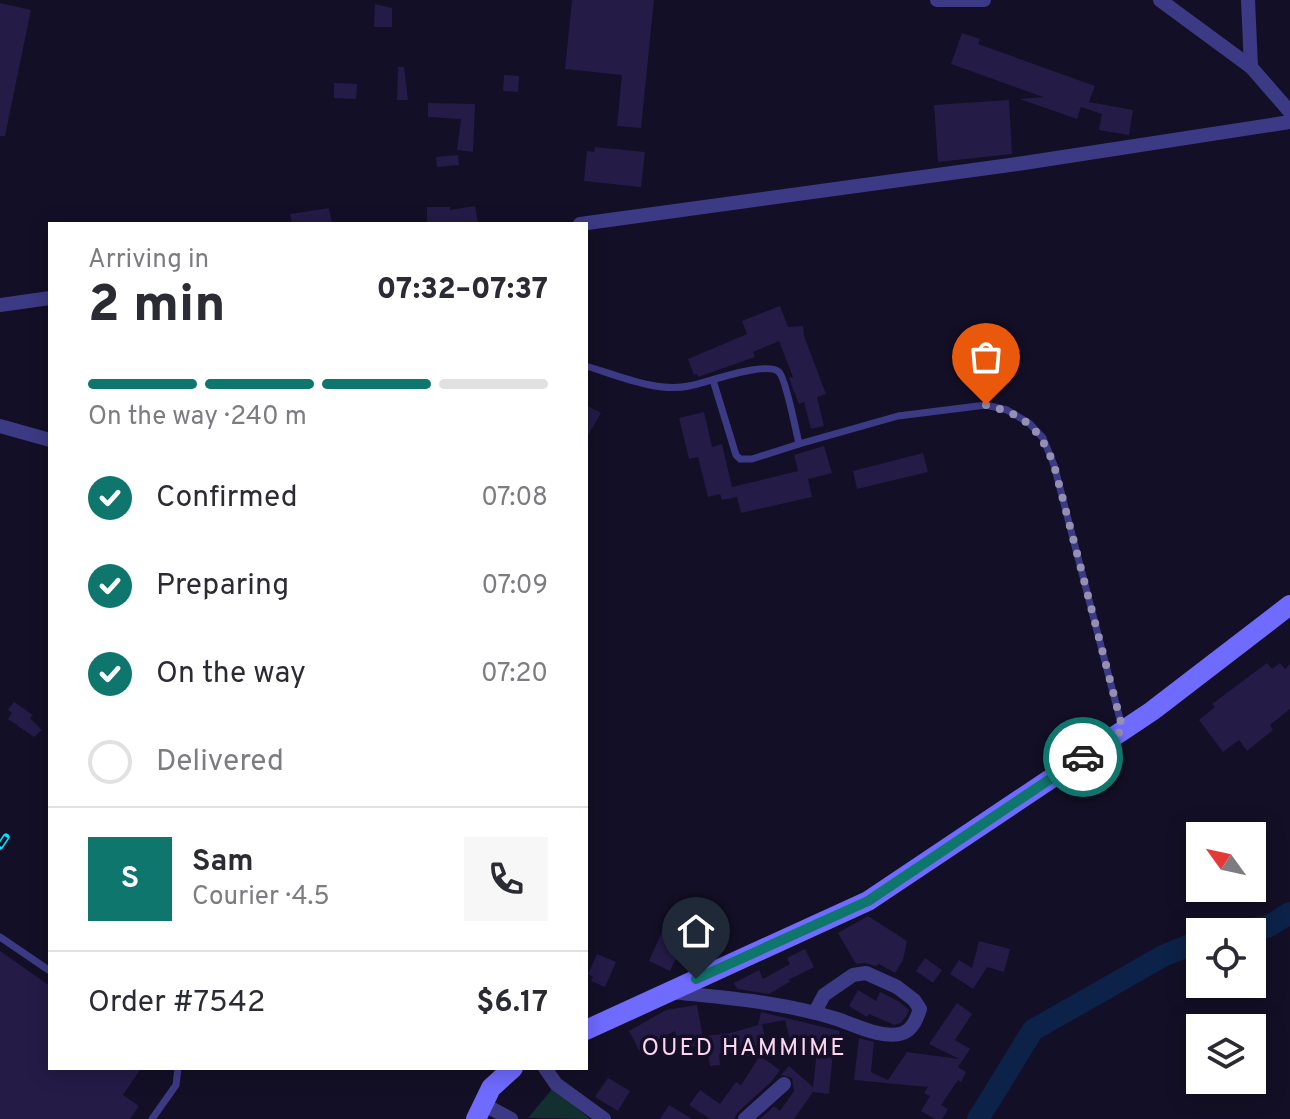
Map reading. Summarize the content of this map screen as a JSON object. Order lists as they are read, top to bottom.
{
  "districts": ["OUED HAMMIME"],
  "north": "top left",
  "page": {
    "heading": ["2 min", "Arriving in", "07:32–07:37"],
    "panel": [
      "Sam",
      "Courier · 4.5",
      "Order #7542",
      "$6.17"
    ],
    "bar": "On the way · 240 m",
    "list": [
      ["Confirmed", "07:08"],
      ["Preparing", "07:09"],
      ["On the way", "07:20"],
      "Delivered"
    ],
    "round": "S"
  }
}
